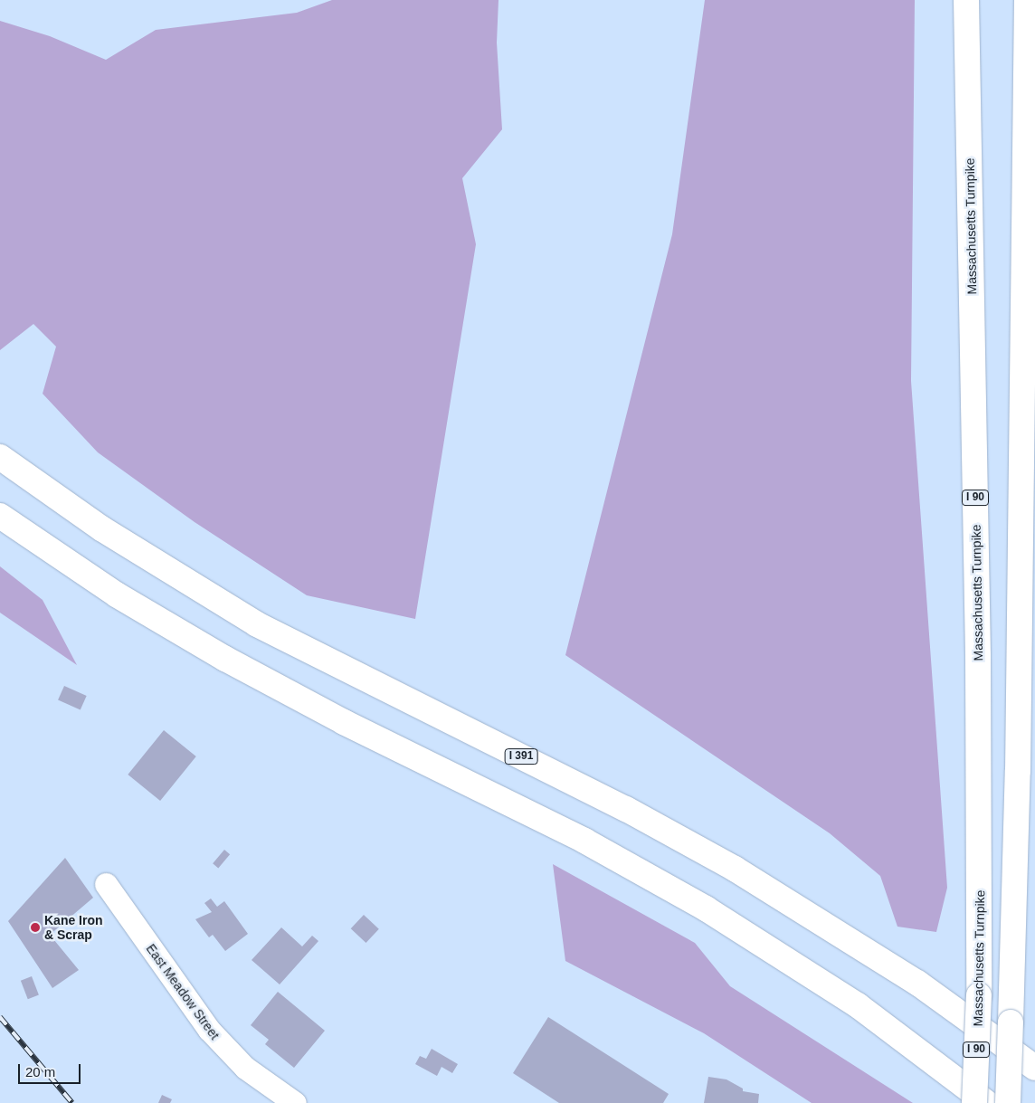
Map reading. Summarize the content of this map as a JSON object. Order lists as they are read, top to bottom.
{
  "streets": {
    "highway": ["Massachusetts Turnpike", "I 90", "I 391"],
    "street": ["East Meadow Street"]
  },
  "places": ["Kane Iron & Scrap"],
  "scale_bar": "20 m"
}
